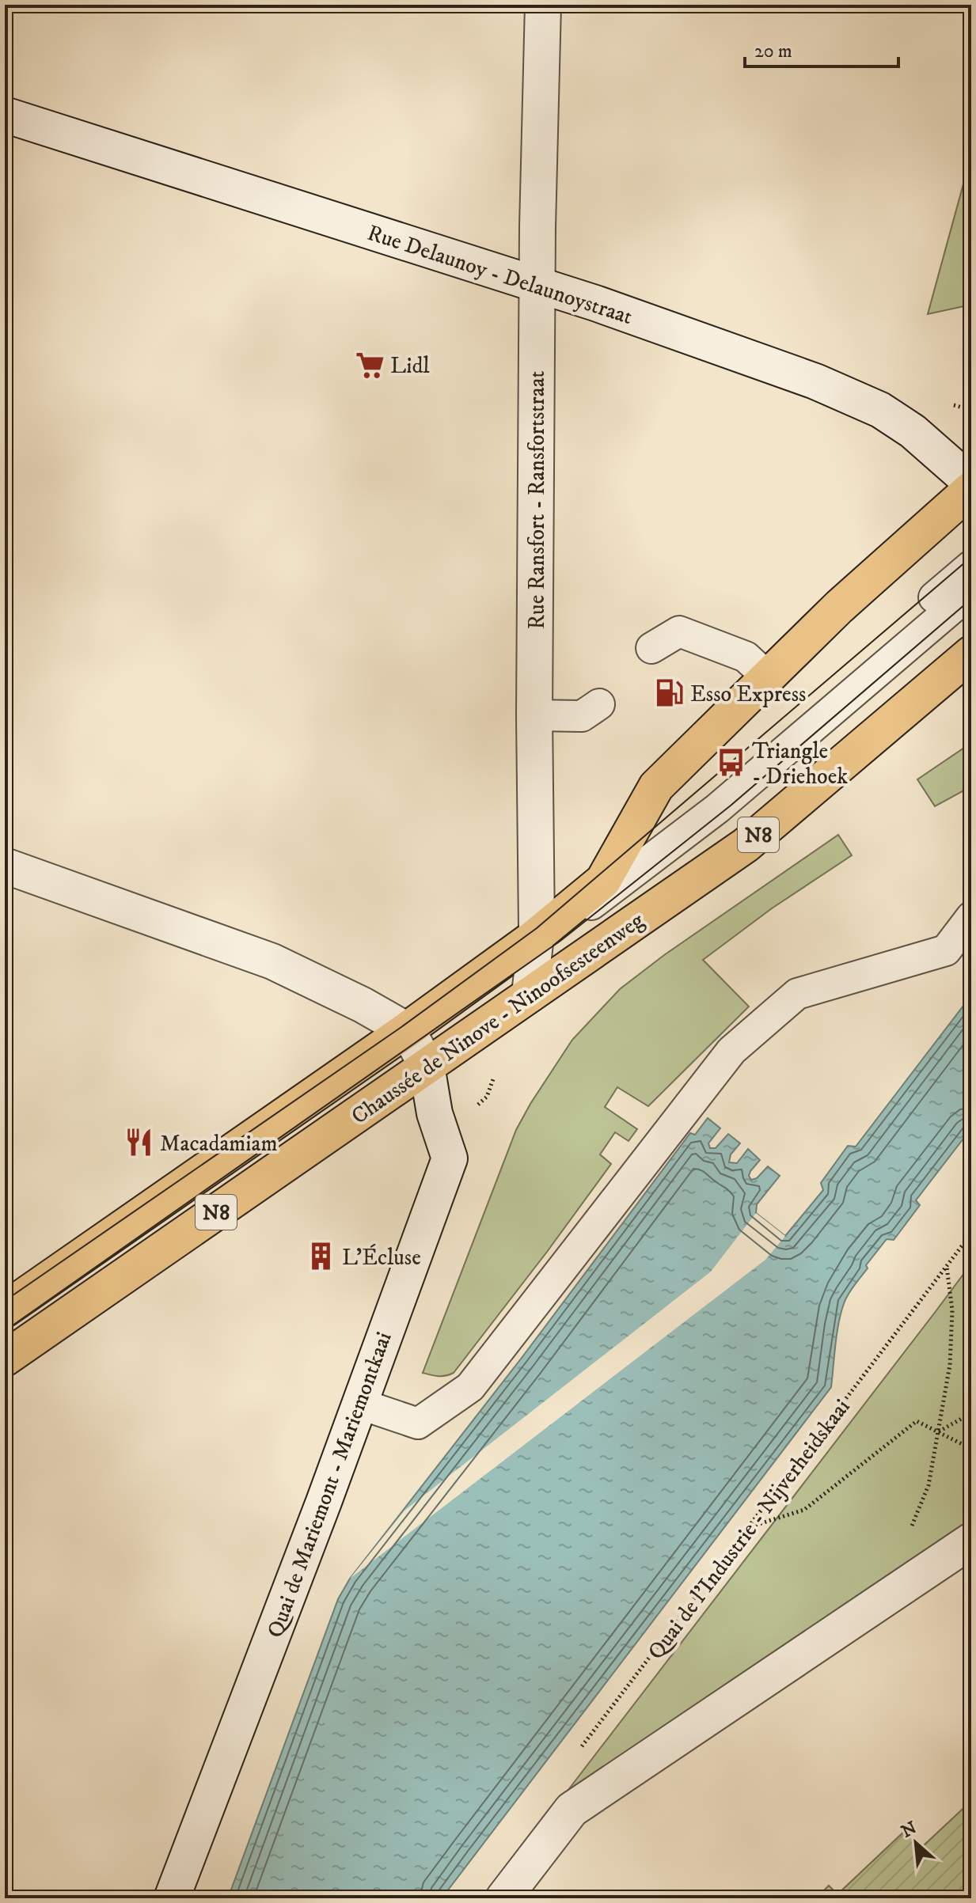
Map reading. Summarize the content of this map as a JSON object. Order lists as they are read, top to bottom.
{
  "streets": {
    "main road": ["N8", "Chaussée de Ninove - Ninoofsesteenweg"],
    "street": ["Rue Delaunoy - Delaunoystraat", "Rue Ransfort - Ransfortstraat", "Quai de Mariemont - Mariemontkaai"],
    "path": ["Quai de l'Industrie - Nijverheidskaai"]
  },
  "crossings": [
    ["Rue Delaunoy - Delaunoystraat", "Rue Ransfort - Ransfortstraat"],
    ["Rue Ransfort - Ransfortstraat", "Chaussée de Ninove - Ninoofsesteenweg"],
    ["Chaussée de Ninove - Ninoofsesteenweg", "Quai de Mariemont - Mariemontkaai"]
  ],
  "places": {
    "supermarket": ["Lidl"],
    "fuel station": ["Esso Express"],
    "bus stop": ["Triangle - Driehoek"],
    "restaurant": ["Macadamiam"],
    "building": ["L'Écluse"]
  },
  "scale_bar": "20 m",
  "north": "top left"
}
